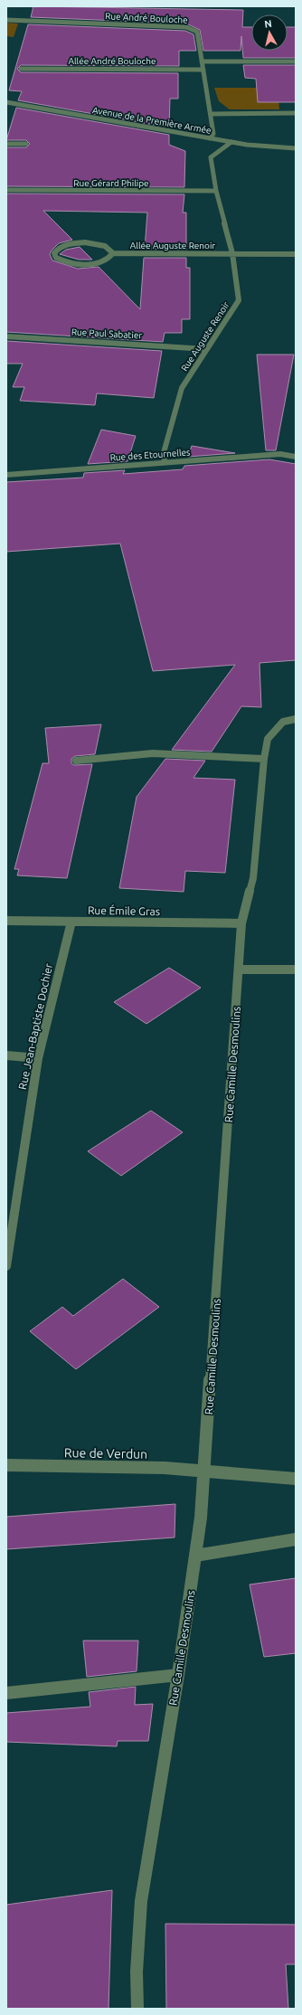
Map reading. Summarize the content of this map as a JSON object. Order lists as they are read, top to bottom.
{
  "streets": {
    "street": [
      "Rue André Bouloche",
      "Allée André Bouloche",
      "Avenue de la Première Armée",
      "Rue Gérard Philipe",
      "Allée Auguste Renoir",
      "Rue Paul Sabatier",
      "Rue Auguste Renoir",
      "Rue des Etournelles",
      "Rue Émile Gras",
      "Rue Jean-Baptiste Dochier",
      "Rue Camille Desmoulins",
      "Rue de Verdun"
    ]
  },
  "crossings": [
    ["Rue André Bouloche", "Allée André Bouloche"],
    ["Rue André Bouloche", "Avenue de la Première Armée"],
    ["Avenue de la Première Armée", "Rue Auguste Renoir"],
    ["Rue Gérard Philipe", "Rue Auguste Renoir"],
    ["Allée Auguste Renoir", "Rue Auguste Renoir"],
    ["Rue Paul Sabatier", "Rue Auguste Renoir"],
    ["Rue Auguste Renoir", "Rue des Etournelles"],
    ["Rue Émile Gras", "Rue Jean-Baptiste Dochier"],
    ["Rue Émile Gras", "Rue Camille Desmoulins"],
    ["Rue Camille Desmoulins", "Rue de Verdun"]
  ],
  "north": "top"
}
